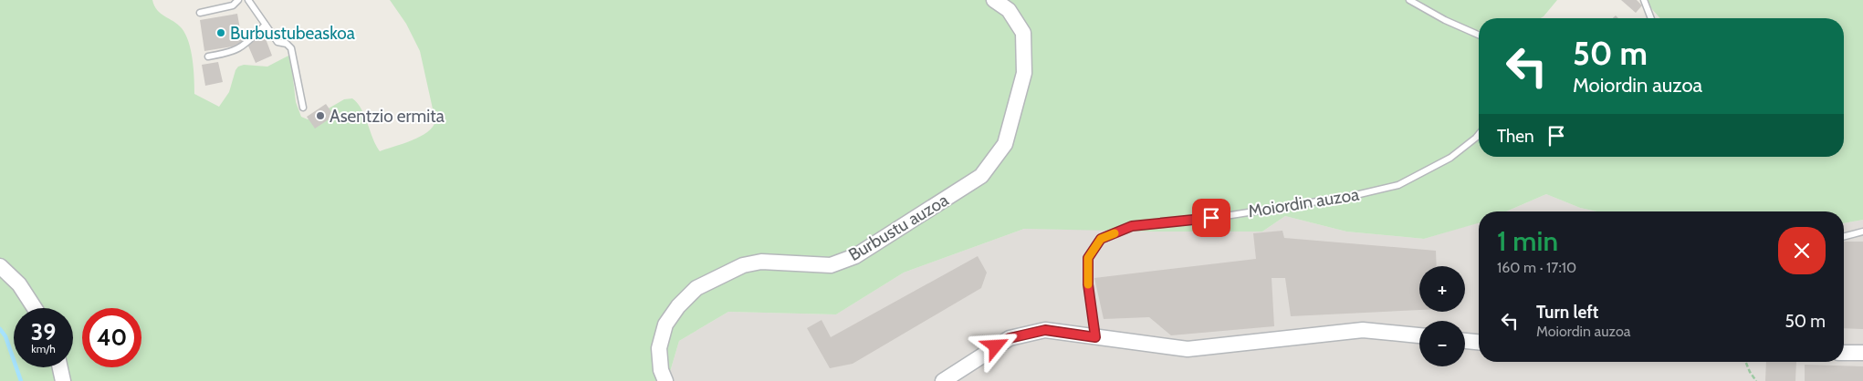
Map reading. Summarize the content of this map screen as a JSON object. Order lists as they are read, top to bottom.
{
  "streets": {
    "street": ["Burbustu auzoa"],
    "lane": ["Moiordin auzoa"]
  },
  "places": ["Burbustubeaskoa", "Asentzio ermita"],
  "page": {
    "turn": ["50 m", "Moiordin auzoa"],
    "then": "Then",
    "heading": ["1 min", "160 m · 17:10"],
    "map_buttons": ["+", "−"],
    "list": [
      {
        "name": "Turn left",
        "note": "Moiordin auzoa",
        "value": "50 m"
      }
    ],
    "speed": "39 km/h",
    "limit": "40"
  }
}
